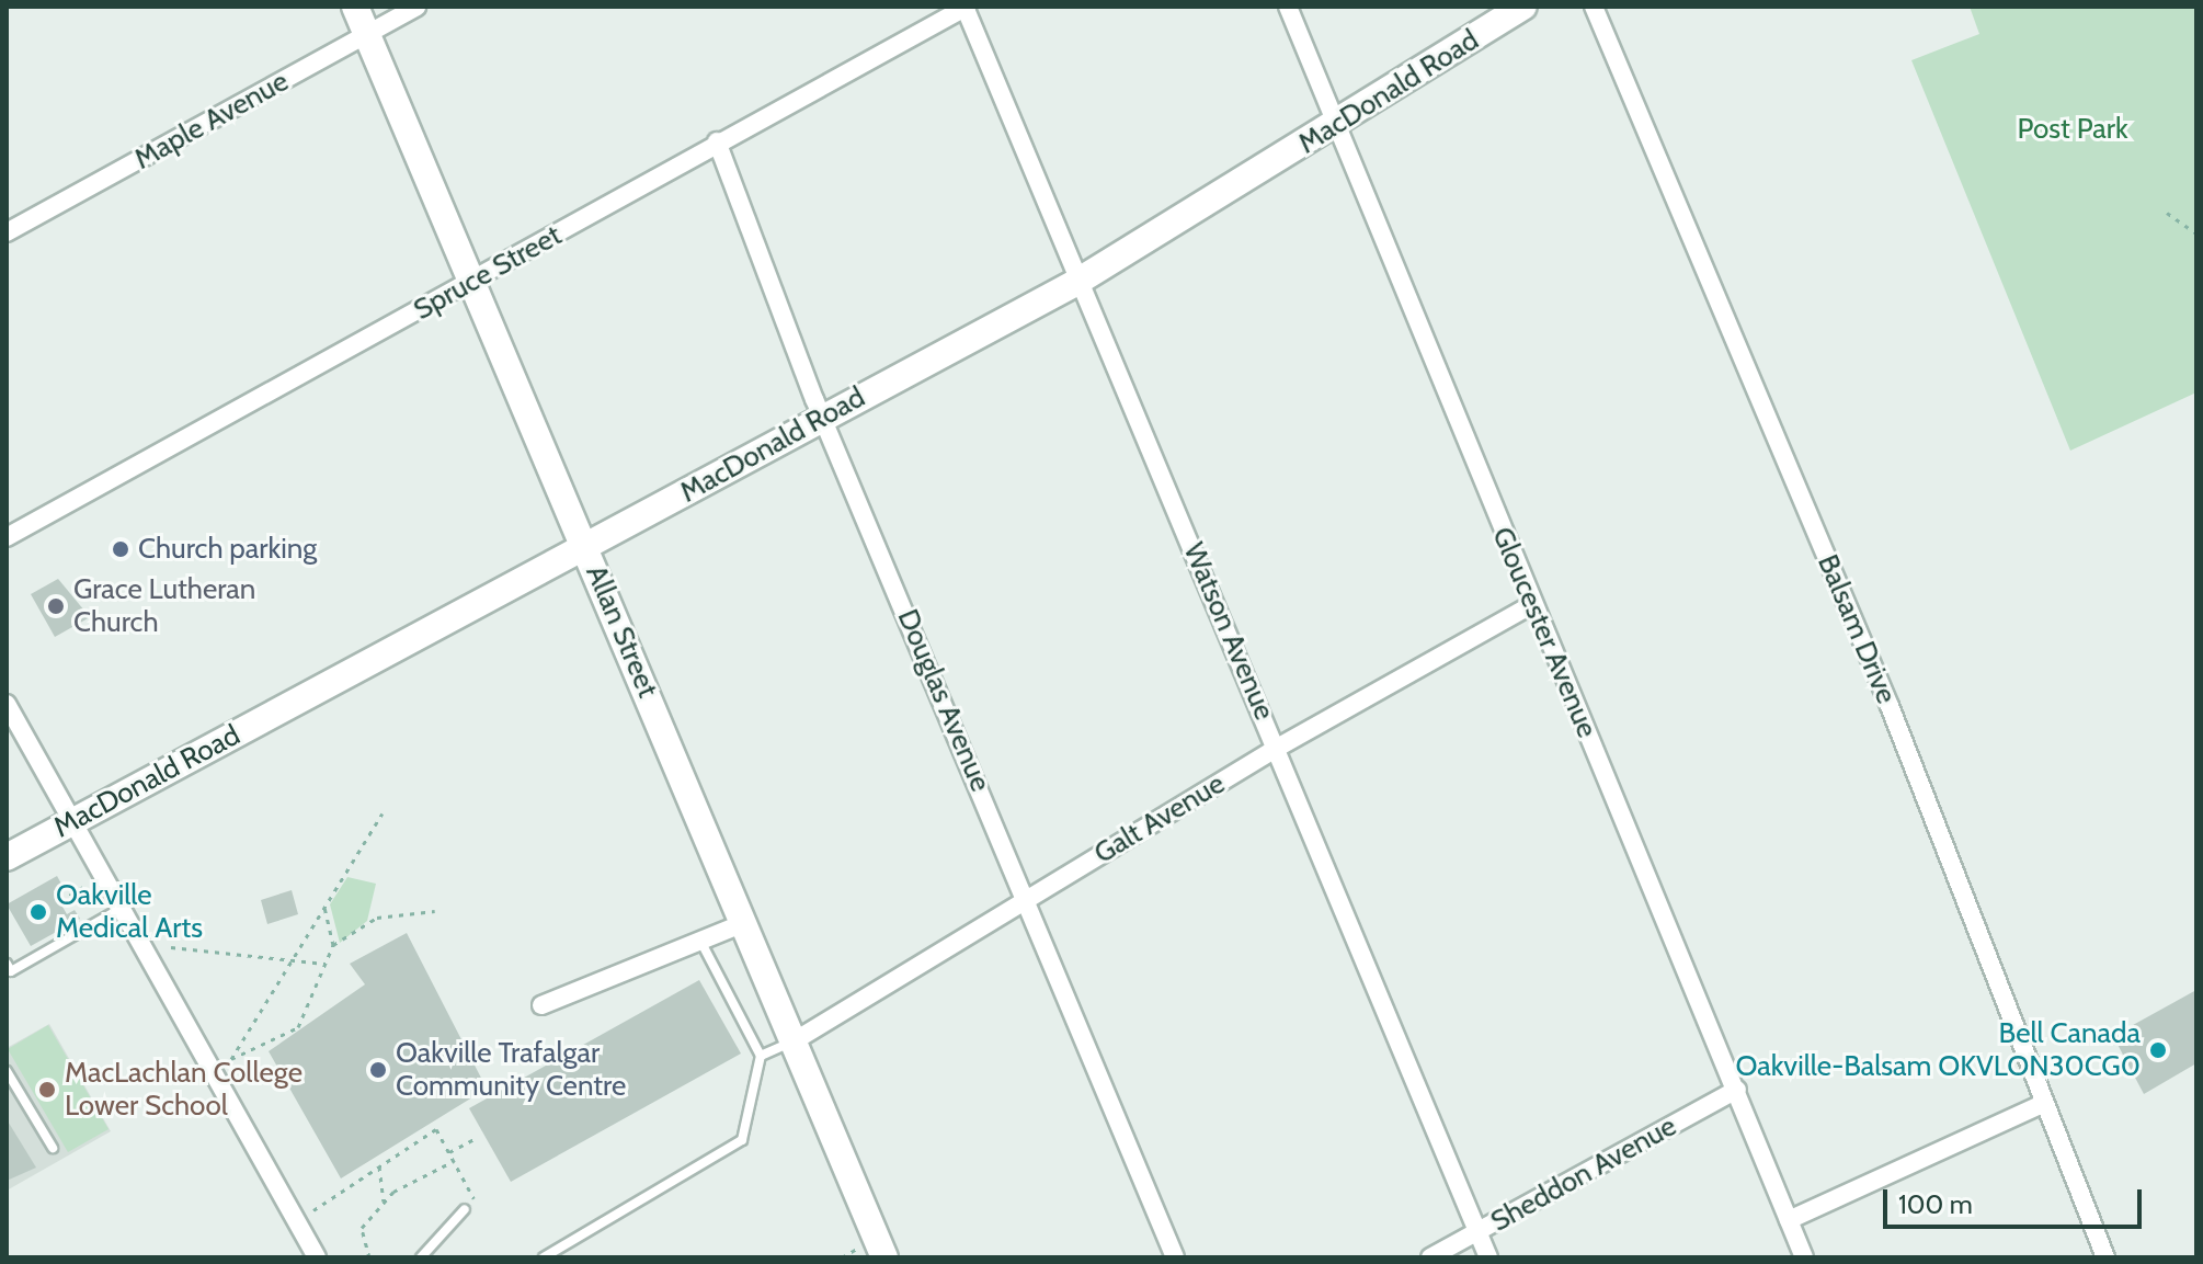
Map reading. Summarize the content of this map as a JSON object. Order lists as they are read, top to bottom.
{
  "streets": {
    "street": [
      "MacDonald Road",
      "Maple Avenue",
      "Spruce Street",
      "Balsam Drive",
      "Allan Street",
      "Watson Avenue",
      "Gloucester Avenue",
      "Douglas Avenue",
      "Galt Avenue",
      "Sheddon Avenue"
    ]
  },
  "crossings": [
    ["MacDonald Road", "Allan Street"],
    ["MacDonald Road", "Watson Avenue"],
    ["MacDonald Road", "Gloucester Avenue"],
    ["MacDonald Road", "Douglas Avenue"],
    ["Maple Avenue", "Allan Street"],
    ["Spruce Street", "Allan Street"],
    ["Spruce Street", "Watson Avenue"],
    ["Spruce Street", "Douglas Avenue"],
    ["Allan Street", "Galt Avenue"],
    ["Watson Avenue", "Galt Avenue"],
    ["Watson Avenue", "Sheddon Avenue"],
    ["Gloucester Avenue", "Galt Avenue"],
    ["Gloucester Avenue", "Sheddon Avenue"],
    ["Douglas Avenue", "Galt Avenue"]
  ],
  "parks": ["Post Park"],
  "places": [
    "Church parking",
    "Grace Lutheran Church",
    "Oakville Medical Arts",
    "Bell Canada Oakville-Balsam OKVLON30CG0",
    "Oakville Trafalgar Community Centre",
    "MacLachlan College Lower School"
  ],
  "scale_bar": "100 m"
}
